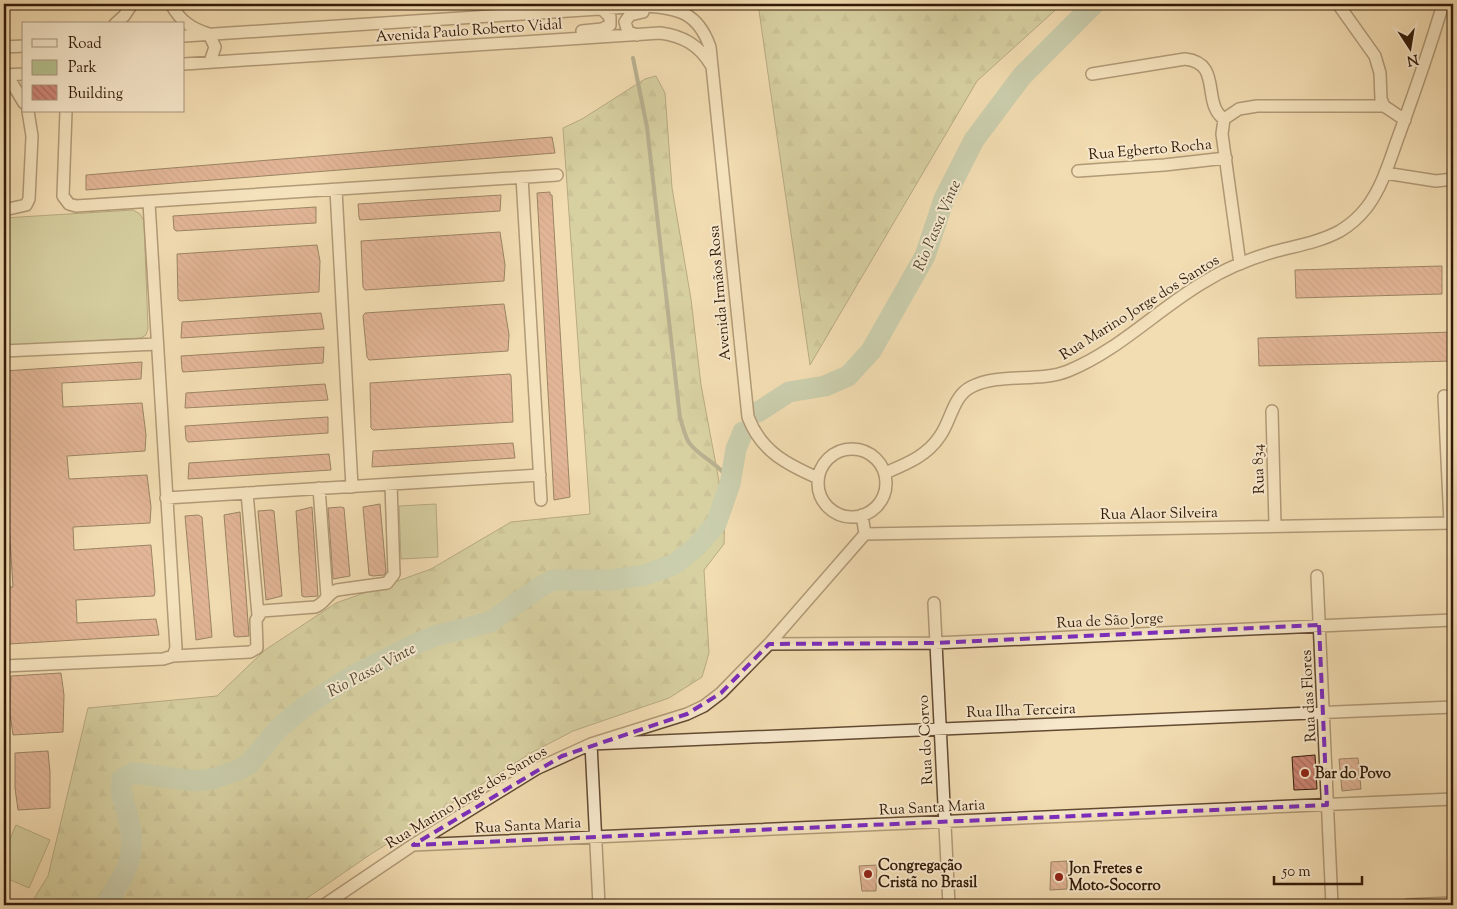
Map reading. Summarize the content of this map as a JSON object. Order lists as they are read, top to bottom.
{
  "streets": {
    "street": [
      "Avenida Paulo Roberto Vidal",
      "Rua Egberto Rocha",
      "Avenida Irmãos Rosa",
      "Rua Marino Jorge dos Santos",
      "Rua 834",
      "Rua Alaor Silveira",
      "Rua de São Jorge",
      "Rua das Flores",
      "Rua Ilha Terceira",
      "Rua do Corvo",
      "Rua Santa Maria"
    ]
  },
  "crossings": [
    ["Avenida Paulo Roberto Vidal", "Avenida Irmãos Rosa"],
    ["Avenida Irmãos Rosa", "Rua Marino Jorge dos Santos"],
    ["Rua Marino Jorge dos Santos", "Rua Alaor Silveira"],
    ["Rua Marino Jorge dos Santos", "Rua de São Jorge"],
    ["Rua Marino Jorge dos Santos", "Rua Ilha Terceira"],
    ["Rua Marino Jorge dos Santos", "Rua Santa Maria"],
    ["Rua 834", "Rua Alaor Silveira"],
    ["Rua de São Jorge", "Rua das Flores"],
    ["Rua de São Jorge", "Rua do Corvo"],
    ["Rua das Flores", "Rua Ilha Terceira"],
    ["Rua das Flores", "Rua Santa Maria"],
    ["Rua Ilha Terceira", "Rua do Corvo"],
    ["Rua do Corvo", "Rua Santa Maria"]
  ],
  "water": ["Rio Passa Vinte"],
  "places": ["Bar do Povo", "Congregação Cristã no Brasil", "Jon Fretes e Moto-Socorro"],
  "legend": ["Road", "Park", "Building"],
  "scale_bar": "50 m",
  "north": "bottom"
}
